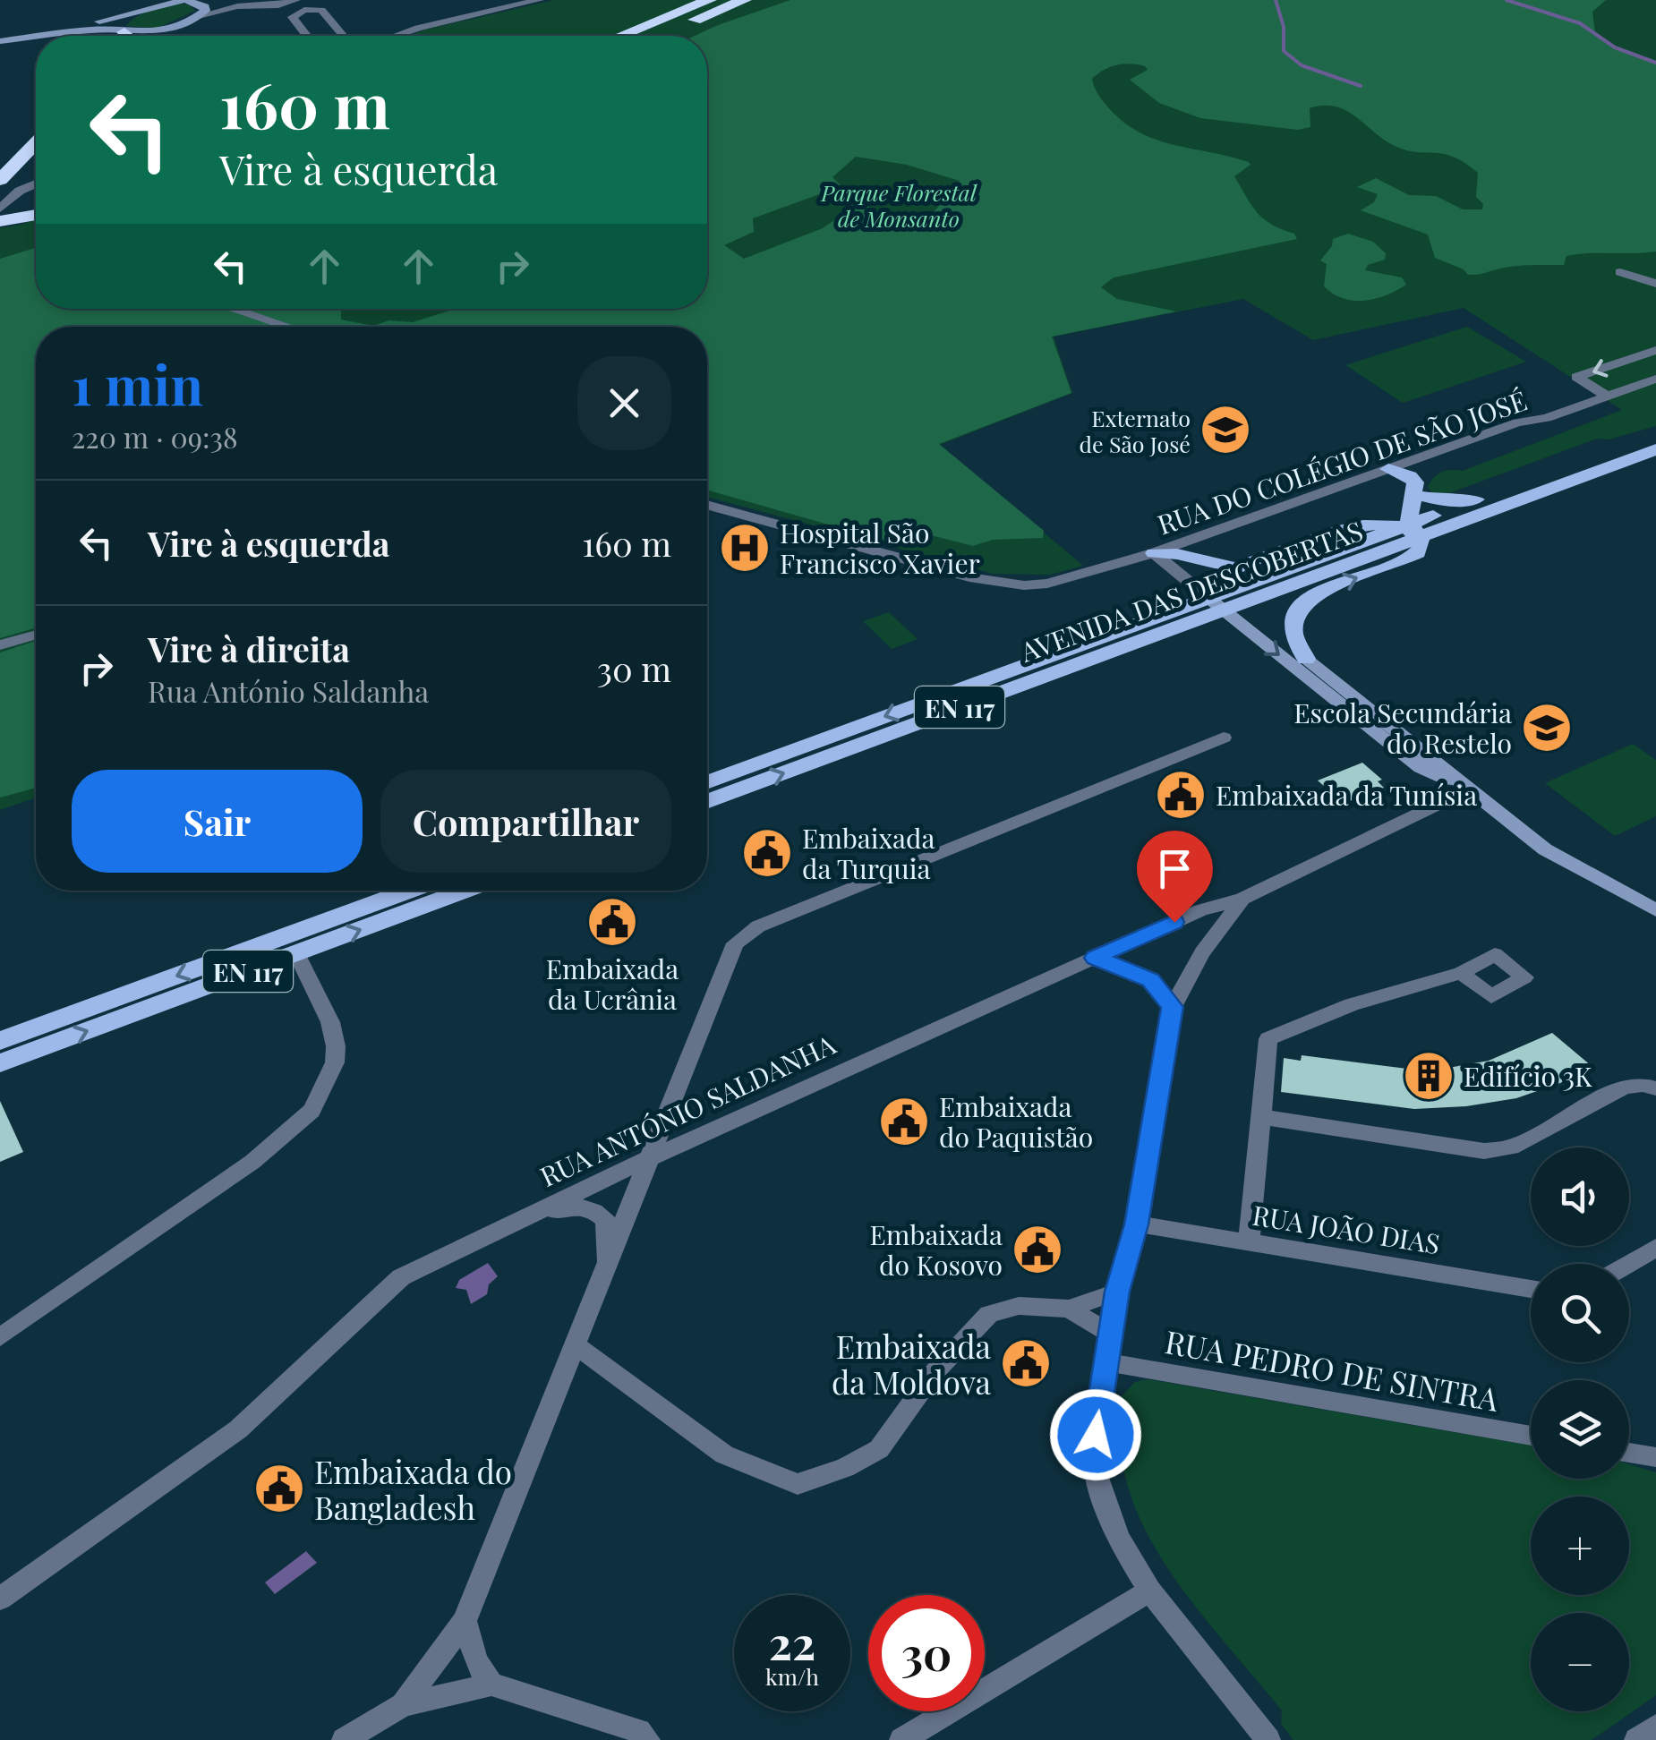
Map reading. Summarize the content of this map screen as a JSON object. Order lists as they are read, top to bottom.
{
  "streets": {
    "main road": ["AVENIDA DAS DESCOBERTAS", "EN 117"],
    "street": [
      "RUA DO COLÉGIO DE SÃO JOSÉ",
      "RUA ANTÓNIO SALDANHA",
      "RUA JOÃO DIAS",
      "RUA PEDRO DE SINTRA"
    ]
  },
  "parks": ["Parque Florestal de Monsanto"],
  "places": {
    "school or university": ["Externato de São José", "Escola Secundária do Restelo"],
    "hospital": ["Hospital São Francisco Xavier"],
    "public building": [
      "Embaixada da Tunísia",
      "Embaixada da Turquia",
      "Embaixada da Ucrânia",
      "Embaixada do Paquistão",
      "Embaixada do Kosovo",
      "Embaixada da Moldova",
      "Embaixada do Bangladesh"
    ],
    "building": ["Edifício 3K"]
  },
  "page": {
    "turn": ["160 m", "Vire à esquerda"],
    "heading": ["1 min", "220 m · 09:38"],
    "list": [
      {
        "name": "Vire à esquerda",
        "value": "160 m"
      },
      {
        "name": "Vire à direita",
        "note": "Rua António Saldanha",
        "value": "30 m"
      }
    ],
    "buttons": ["Sair", "Compartilhar"],
    "map_buttons": ["+", "−"],
    "speed": "22 km/h",
    "limit": "30"
  }
}
